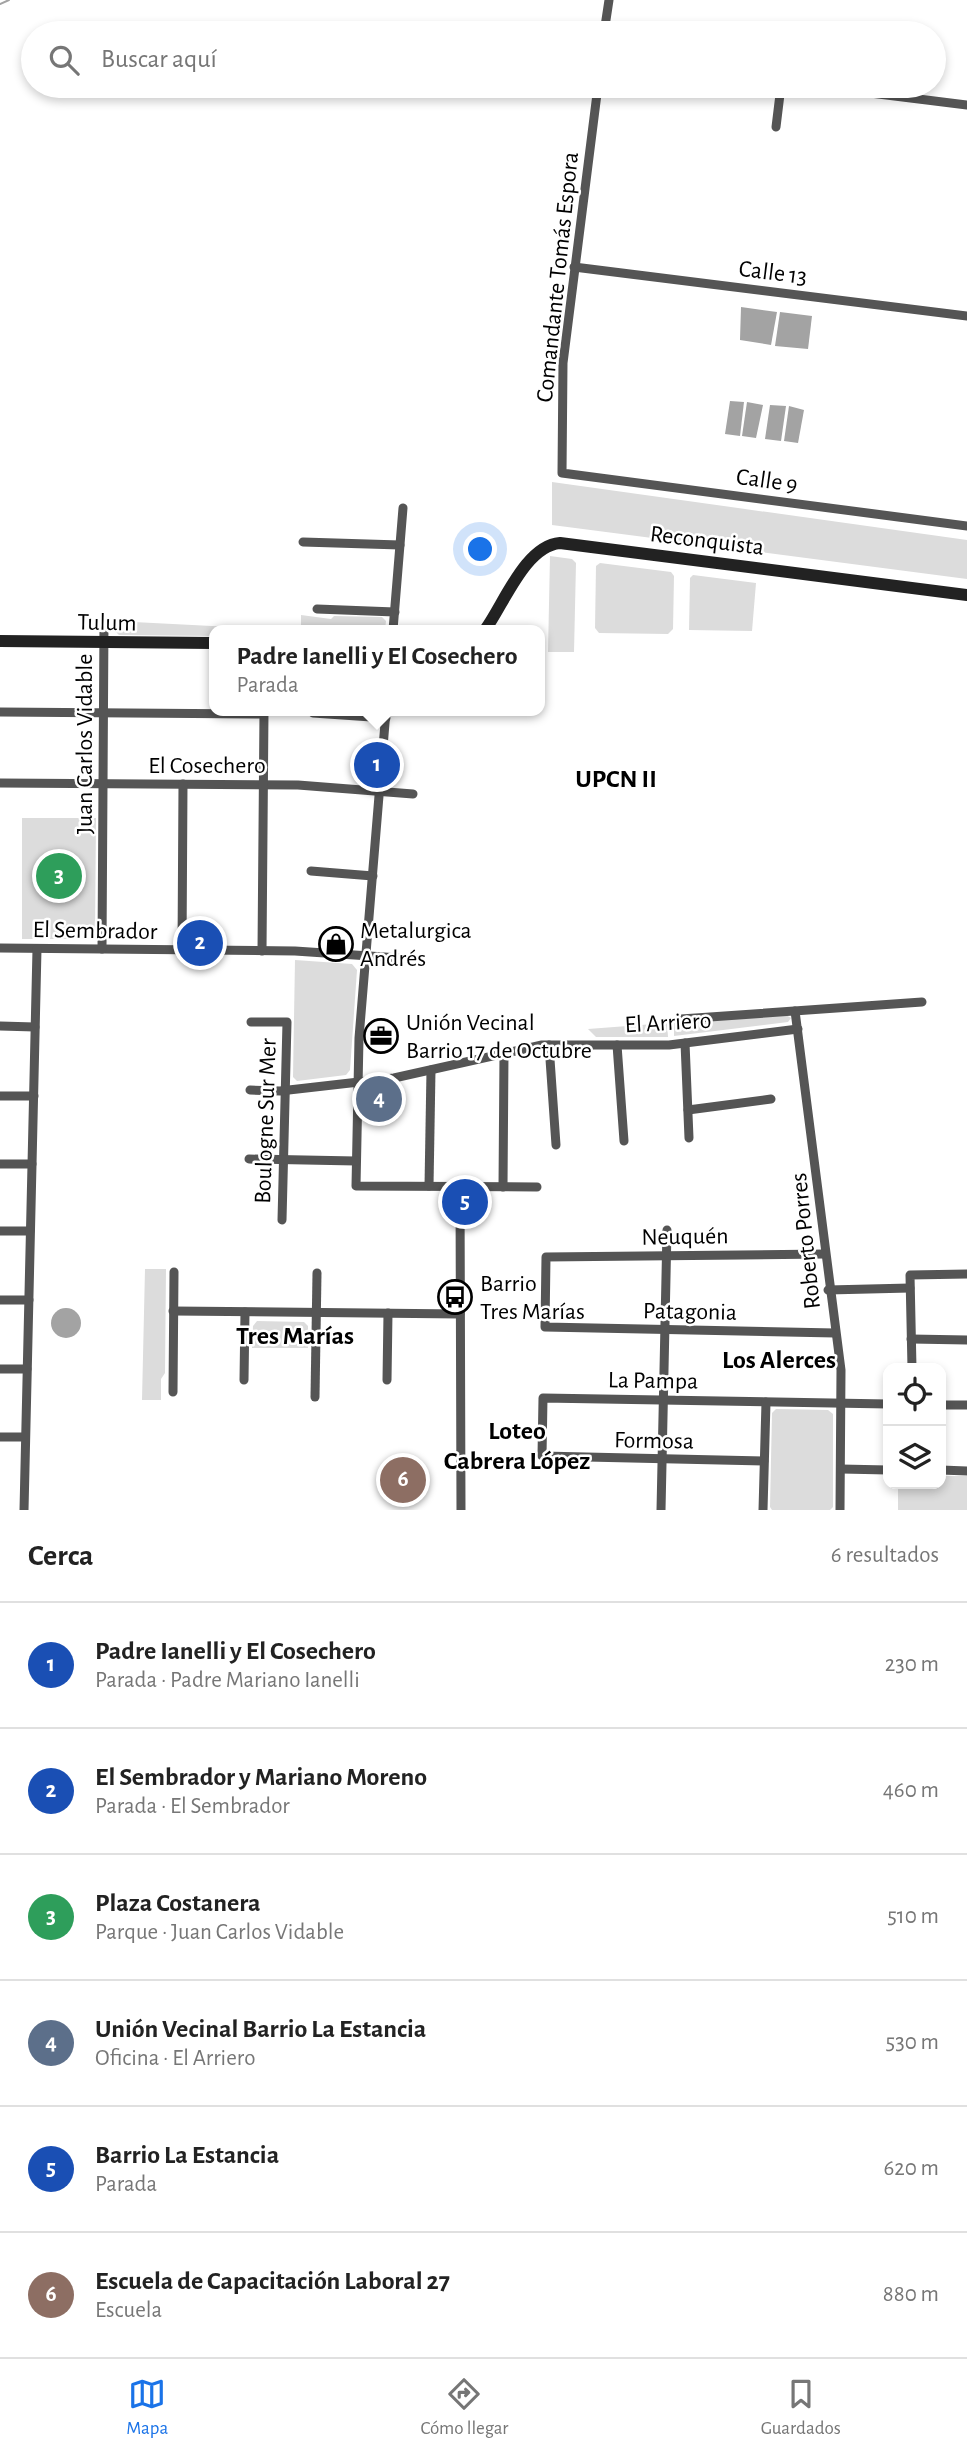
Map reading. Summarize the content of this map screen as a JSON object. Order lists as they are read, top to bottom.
{
  "streets": {
    "street": [
      "Calle 13",
      "Comandante Tomás Espora",
      "Calle 9",
      "Reconquista",
      "Tulum",
      "Juan Carlos Vidable",
      "El Cosechero",
      "El Sembrador",
      "El Arriero",
      "Boulogne Sur Mer",
      "Neuquén",
      "Roberto Porres",
      "Patagonia",
      "La Pampa",
      "Formosa"
    ]
  },
  "crossings": [
    ["Calle 13", "Comandante Tomás Espora"],
    ["Comandante Tomás Espora", "Calle 9"],
    ["Tulum", "Juan Carlos Vidable"],
    ["Juan Carlos Vidable", "El Cosechero"],
    ["Juan Carlos Vidable", "El Sembrador"],
    ["El Arriero", "Boulogne Sur Mer"],
    ["El Arriero", "Roberto Porres"],
    ["Neuquén", "Roberto Porres"],
    ["Neuquén", "Patagonia"],
    ["Roberto Porres", "Patagonia"],
    ["Roberto Porres", "La Pampa"],
    ["La Pampa", "Formosa"]
  ],
  "districts": [
    "UPCN II",
    "Tres Marías",
    "Los Alerces",
    "Loteo Cabrera López"
  ],
  "places": {
    "shop": ["Metalurgica Andrés"],
    "office": ["Unión Vecinal Barrio 17 de Octubre"],
    "bus stop": ["Barrio Tres Marías"]
  },
  "page": {
    "search": "Buscar aquí",
    "popup": ["Padre Ianelli y El Cosechero", "Parada"],
    "pins": [
      "1",
      "3",
      "2",
      "4",
      "5",
      "6"
    ],
    "heading": ["Cerca", "6 resultados"],
    "list": [
      {
        "mark": "1",
        "name": "Padre Ianelli y El Cosechero",
        "note": "Parada · Padre Mariano Ianelli",
        "value": "230 m"
      },
      {
        "mark": "2",
        "name": "El Sembrador y Mariano Moreno",
        "note": "Parada · El Sembrador",
        "value": "460 m"
      },
      {
        "mark": "3",
        "name": "Plaza Costanera",
        "note": "Parque · Juan Carlos Vidable",
        "value": "510 m"
      },
      {
        "mark": "4",
        "name": "Unión Vecinal Barrio La Estancia",
        "note": "Oficina · El Arriero",
        "value": "530 m"
      },
      {
        "mark": "5",
        "name": "Barrio La Estancia",
        "note": "Parada",
        "value": "620 m"
      },
      {
        "mark": "6",
        "name": "Escuela de Capacitación Laboral 27",
        "note": "Escuela",
        "value": "880 m"
      }
    ],
    "nav": ["Mapa", "Cómo llegar", "Guardados"]
  }
}
